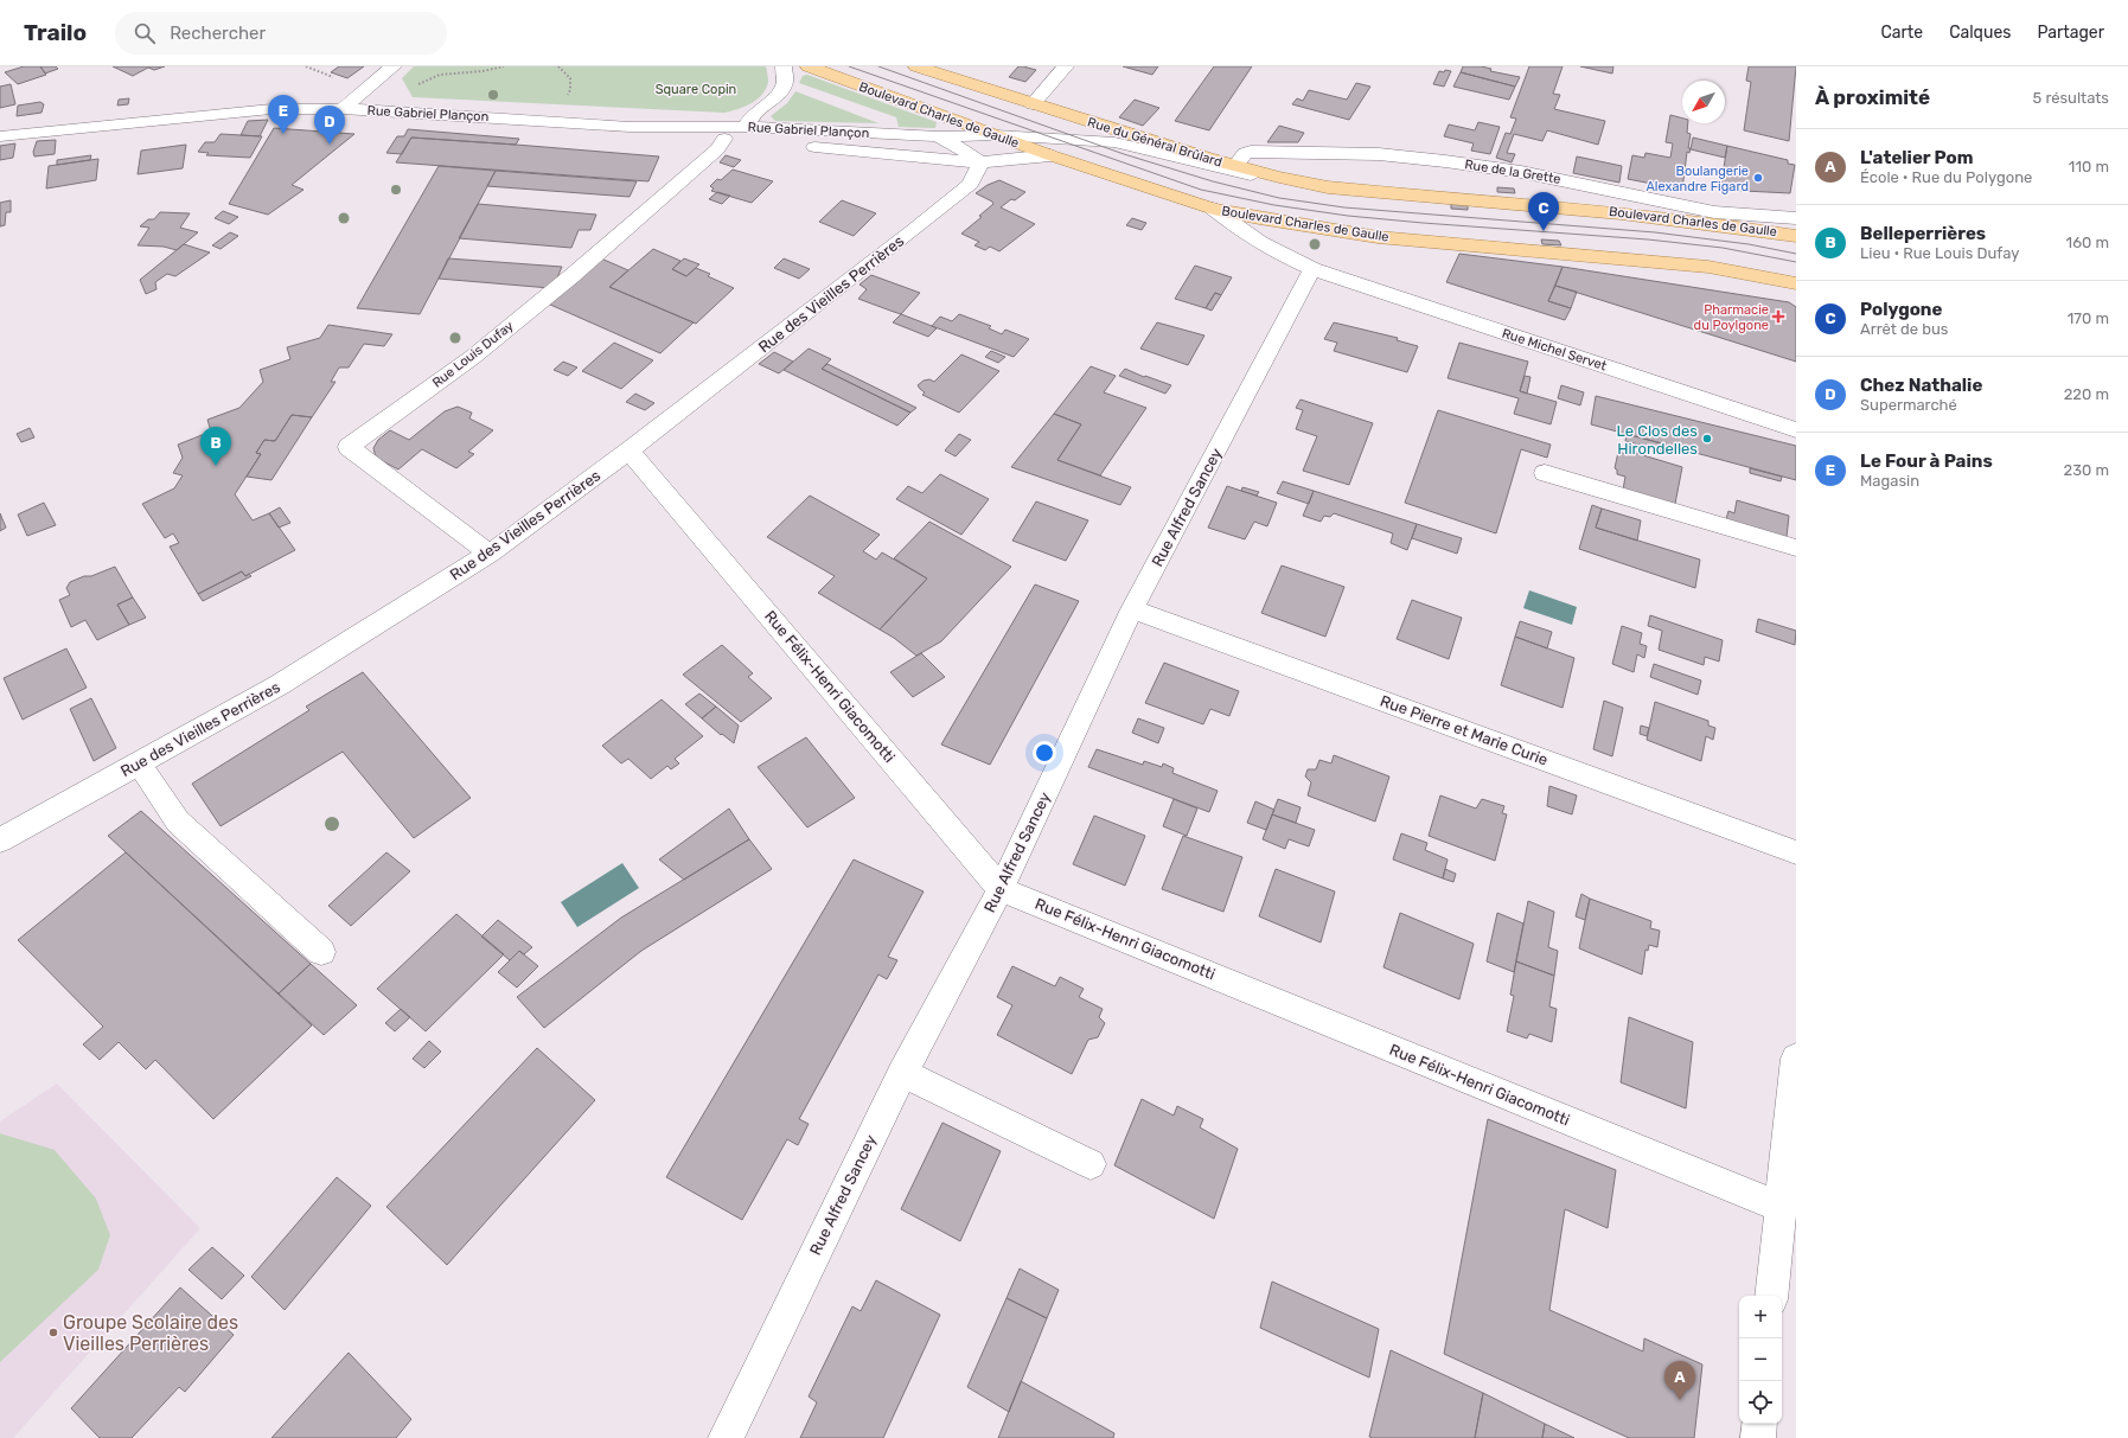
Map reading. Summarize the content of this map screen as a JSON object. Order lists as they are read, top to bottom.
{
  "streets": {
    "main road": ["Boulevard Charles de Gaulle", "Rue du Général Brûlard"],
    "street": [
      "Rue Gabriel Plançon",
      "Rue de la Grette",
      "Rue des Vieilles Perrières",
      "Rue Michel Servet",
      "Rue Louis Dufay",
      "Rue Alfred Sancey",
      "Rue Félix-Henri Giacomotti",
      "Rue Pierre et Marie Curie"
    ]
  },
  "crossings": [
    ["Rue Gabriel Plançon", "Boulevard Charles de Gaulle"],
    ["Rue Gabriel Plançon", "Rue des Vieilles Perrières"],
    ["Rue Gabriel Plançon", "Rue Louis Dufay"],
    ["Boulevard Charles de Gaulle", "Rue du Général Brûlard"],
    ["Boulevard Charles de Gaulle", "Rue de la Grette"],
    ["Boulevard Charles de Gaulle", "Rue Michel Servet"],
    ["Rue du Général Brûlard", "Rue de la Grette"],
    ["Rue des Vieilles Perrières", "Rue Louis Dufay"],
    ["Rue des Vieilles Perrières", "Rue Félix-Henri Giacomotti"],
    ["Rue Michel Servet", "Rue Alfred Sancey"],
    ["Rue Alfred Sancey", "Rue Félix-Henri Giacomotti"],
    ["Rue Alfred Sancey", "Rue Pierre et Marie Curie"]
  ],
  "parks": ["Square Copin"],
  "places": {
    "other": ["Boulangerie Alexandre Figard", "Le Clos des Hirondelles", "Groupe Scolaire des Vieilles Perrières"],
    "health": ["Pharmacie du Poylgone"]
  },
  "north": "bottom left",
  "page": {
    "header": "Trailo",
    "search": "Rechercher",
    "nav": ["Carte", "Calques", "Partager"],
    "heading": ["À proximité", "5 résultats"],
    "pins": [
      "E",
      "D",
      "C",
      "B",
      "A"
    ],
    "list": [
      {
        "mark": "A",
        "name": "L'atelier Pom",
        "note": "École · Rue du Polygone",
        "value": "110 m"
      },
      {
        "mark": "B",
        "name": "Belleperrières",
        "note": "Lieu · Rue Louis Dufay",
        "value": "160 m"
      },
      {
        "mark": "C",
        "name": "Polygone",
        "note": "Arrêt de bus",
        "value": "170 m"
      },
      {
        "mark": "D",
        "name": "Chez Nathalie",
        "note": "Supermarché",
        "value": "220 m"
      },
      {
        "mark": "E",
        "name": "Le Four à Pains",
        "note": "Magasin",
        "value": "230 m"
      }
    ],
    "map_buttons": ["+", "−"]
  }
}
